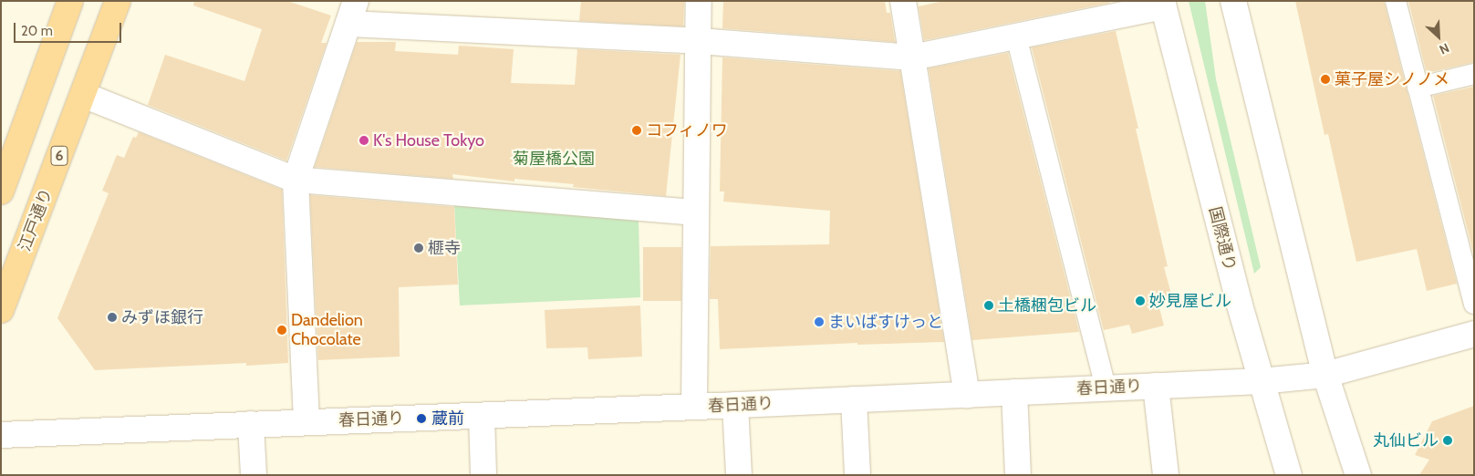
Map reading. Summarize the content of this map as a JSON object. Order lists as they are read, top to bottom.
{
  "streets": {
    "highway": ["6", "江戸通り"],
    "street": ["国際通り", "春日通り"]
  },
  "crossings": [
    ["国際通り", "春日通り"]
  ],
  "parks": ["菊屋橋公園"],
  "places": [
    "菓子屋シノノメ",
    "コフィノワ",
    "K's House Tokyo",
    "榧寺",
    "妙見屋ビル",
    "土橋梱包ビル",
    "みずほ銀行",
    "まいばすけっと",
    "Dandelion Chocolate",
    "蔵前",
    "丸仙ビル"
  ],
  "scale_bar": "20 m",
  "north": "bottom right"
}
